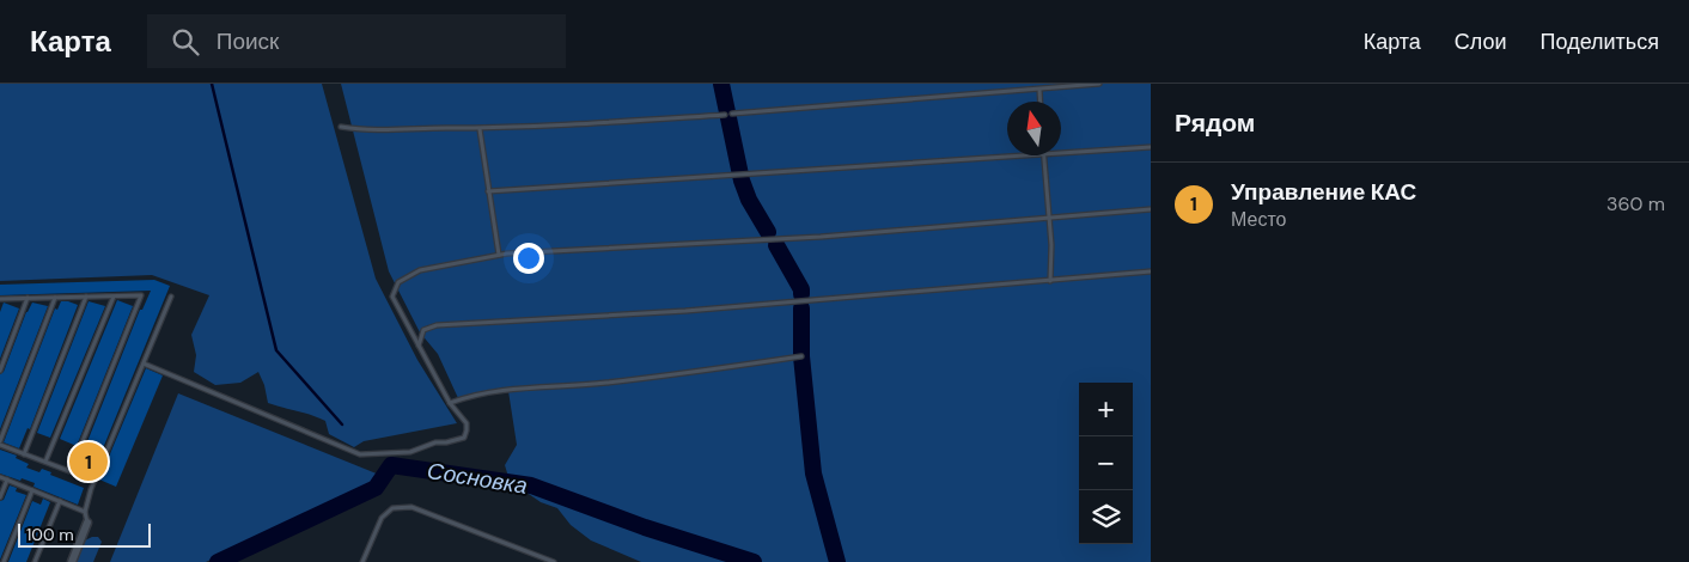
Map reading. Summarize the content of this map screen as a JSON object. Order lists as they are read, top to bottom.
{
  "water": ["Сосновка"],
  "scale_bar": "100 m",
  "north": "top",
  "page": {
    "header": "Карта",
    "search": "Поиск",
    "nav": ["Карта", "Слои", "Поделиться"],
    "heading": "Рядом",
    "list": [
      {
        "mark": "1",
        "name": "Управление КАС",
        "note": "Место",
        "value": "360 m"
      }
    ],
    "map_buttons": ["+", "−"],
    "pins": "1",
    "scale": "100 m"
  }
}
